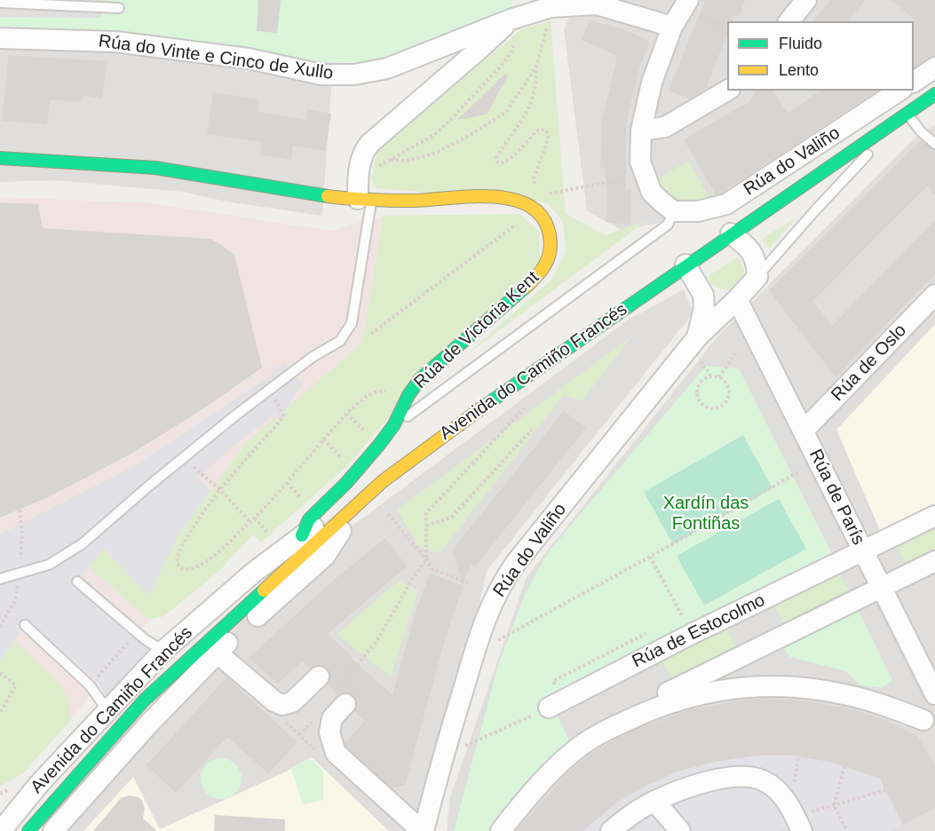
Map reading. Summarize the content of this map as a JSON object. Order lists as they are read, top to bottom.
{
  "streets": {
    "main road": ["Rúa do Valiño", "Rúa de Victoria Kent", "Avenida do Camiño Francés"],
    "street": [
      "Rúa do Vinte e Cinco de Xullo",
      "Rúa de Oslo",
      "Rúa de París",
      "Rúa de Estocolmo"
    ]
  },
  "crossings": [
    ["Rúa do Valiño", "Avenida do Camiño Francés"],
    ["Rúa do Valiño", "Rúa de París"],
    ["Rúa de Victoria Kent", "Avenida do Camiño Francés"],
    ["Rúa de Oslo", "Rúa de París"],
    ["Avenida do Camiño Francés", "Rúa de París"],
    ["Rúa de París", "Rúa de Estocolmo"]
  ],
  "parks": ["Xardín das Fontiñas"],
  "legend": ["Fluido", "Lento"]
}
